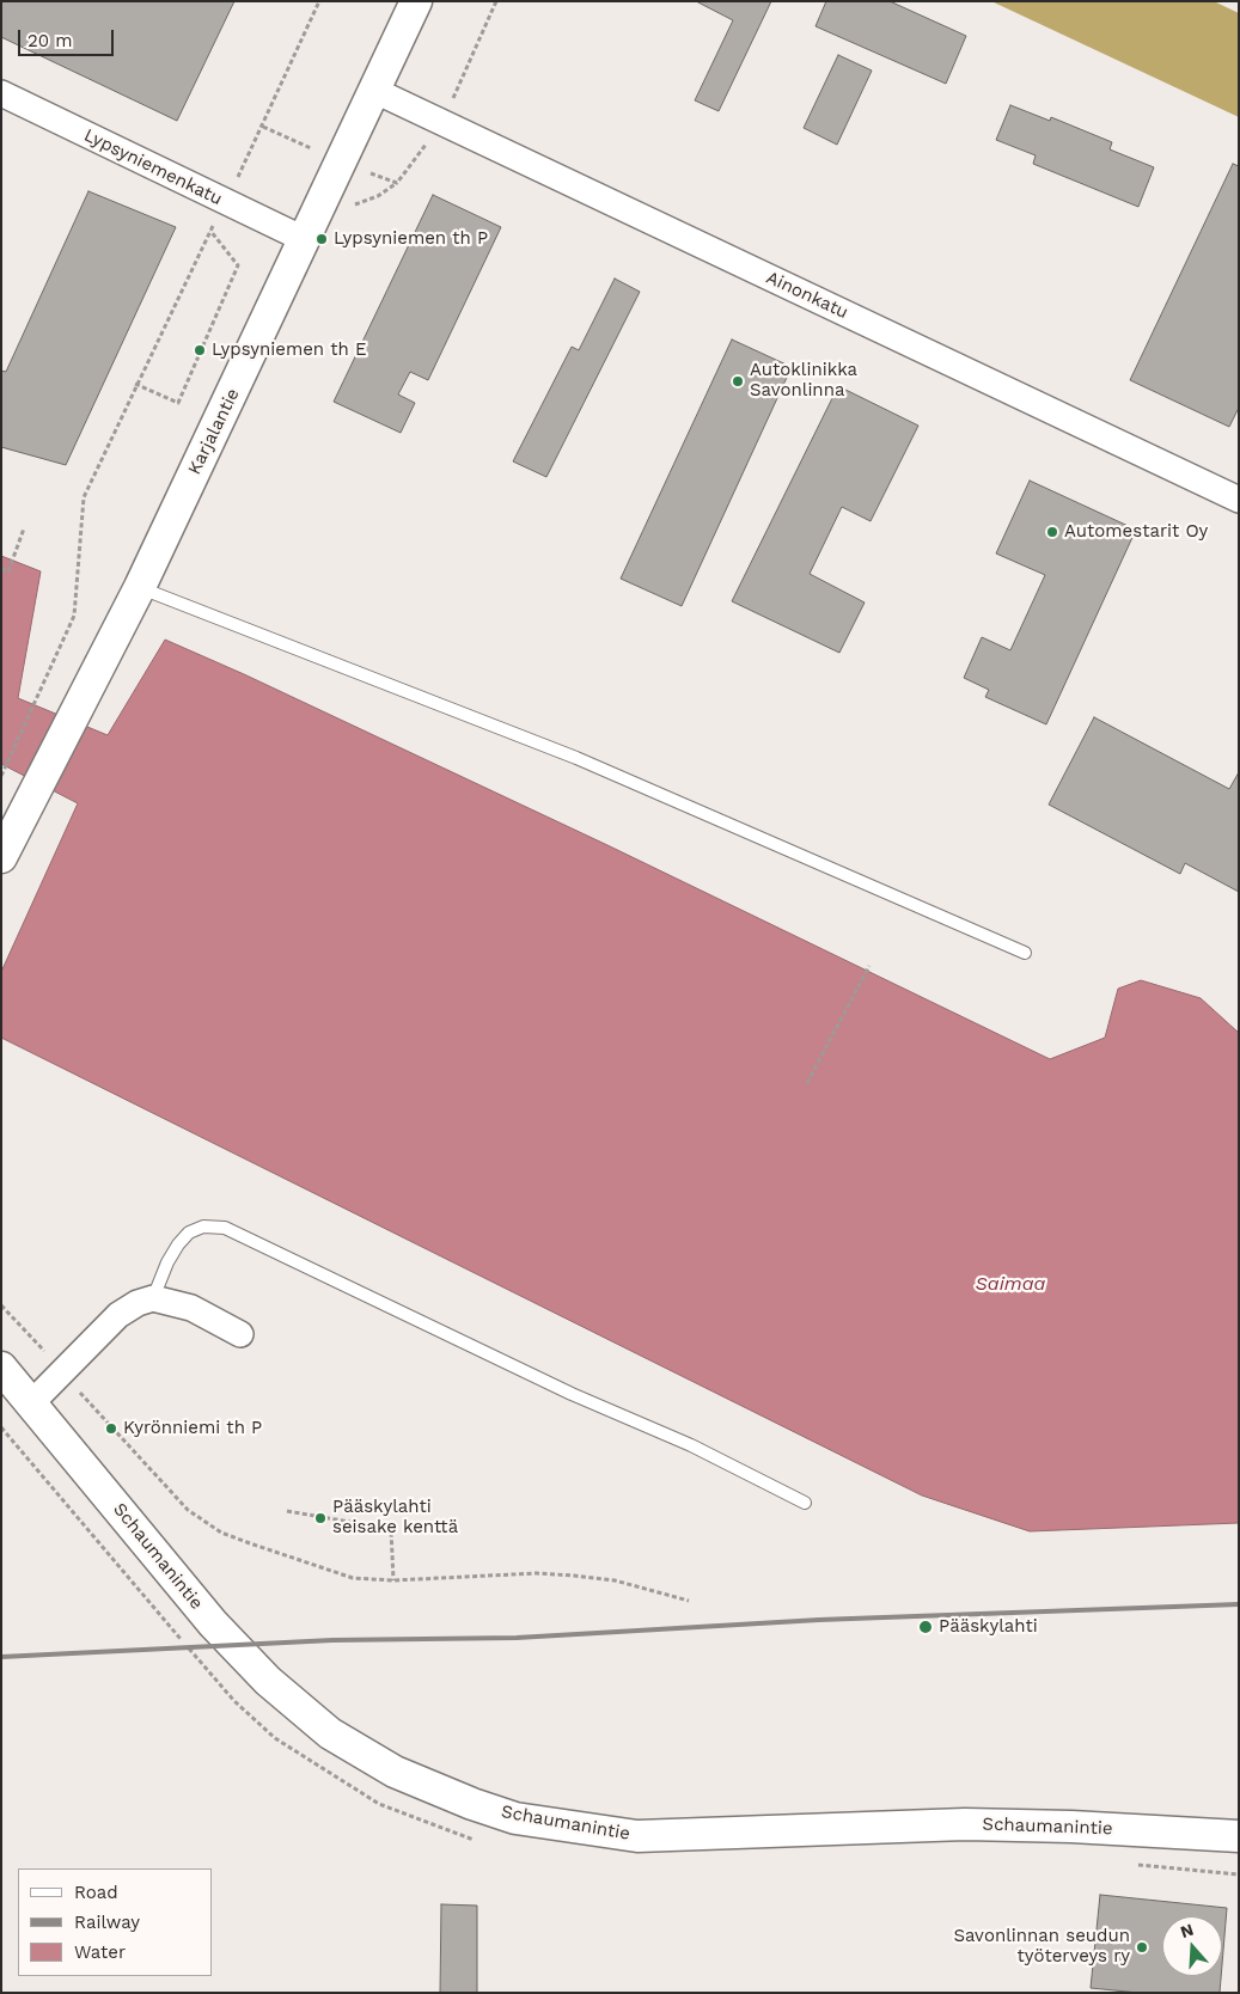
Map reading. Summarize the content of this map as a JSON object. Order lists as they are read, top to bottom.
{
  "streets": {
    "street": [
      "Lypsyniemenkatu",
      "Ainonkatu",
      "Karjalantie",
      "Schaumanintie"
    ]
  },
  "crossings": [
    ["Lypsyniemenkatu", "Karjalantie"],
    ["Ainonkatu", "Karjalantie"]
  ],
  "water": ["Saimaa"],
  "places": [
    "Lypsyniemen th P",
    "Lypsyniemen th E",
    "Autoklinikka Savonlinna",
    "Automestarit Oy",
    "Kyrönniemi th P",
    "Pääskylahti seisake kenttä",
    "Pääskylahti",
    "Savonlinnan seudun työterveys ry"
  ],
  "legend": ["Road", "Railway", "Water"],
  "scale_bar": "20 m",
  "north": "top"
}
